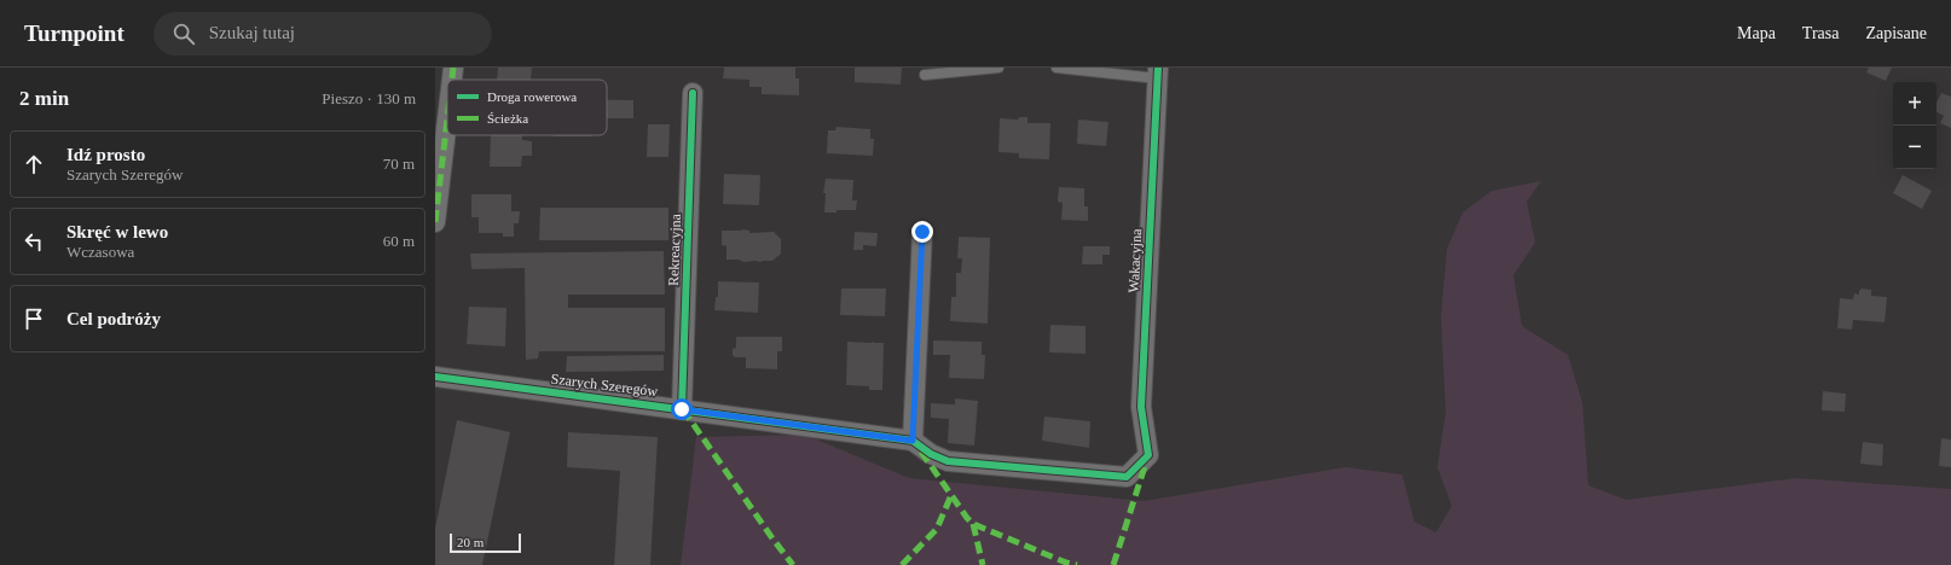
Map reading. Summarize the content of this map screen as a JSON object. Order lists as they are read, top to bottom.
{
  "streets": {
    "street": ["Rekreacyjna", "Wakacyjna", "Szarych Szeregów"]
  },
  "crossings": [
    ["Rekreacyjna", "Szarych Szeregów"],
    ["Wakacyjna", "Szarych Szeregów"]
  ],
  "legend": ["Droga rowerowa", "Ścieżka"],
  "scale_bar": "20 m",
  "page": {
    "header": "Turnpoint",
    "search": "Szukaj tutaj",
    "nav": ["Mapa", "Trasa", "Zapisane"],
    "heading": ["2 min", "Pieszo · 130 m"],
    "map_buttons": ["+", "−"],
    "list": [
      ["Idź prosto", "Szarych Szeregów", "70 m"],
      ["Skręć w lewo", "Wczasowa", "60 m"],
      "Cel podróży"
    ],
    "scale": "20 m"
  }
}
